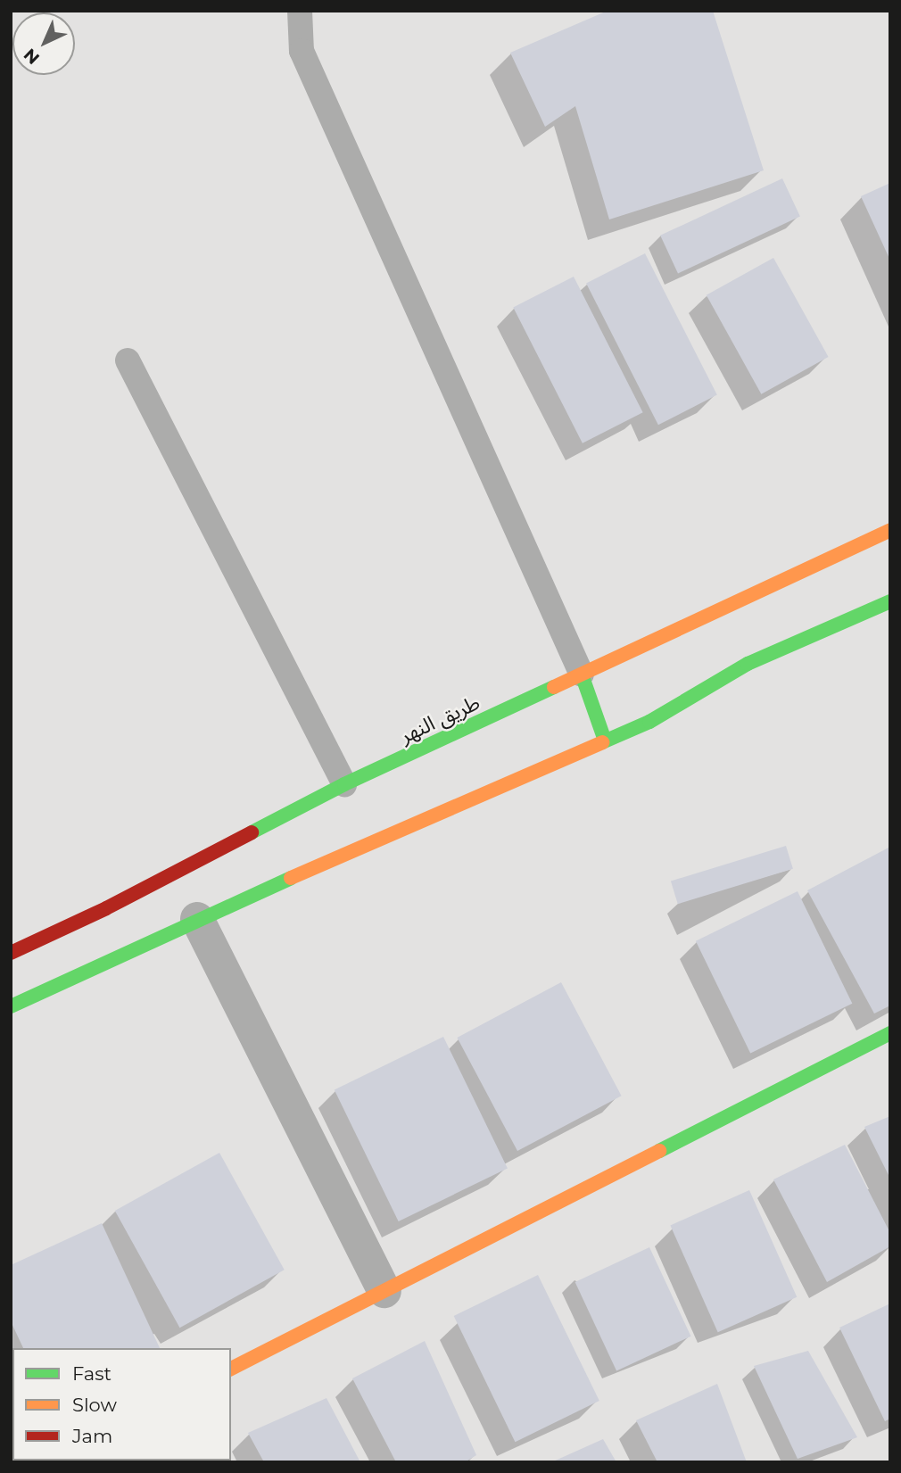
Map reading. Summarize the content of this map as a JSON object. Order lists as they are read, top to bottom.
{
  "streets": {
    "main road": ["طريق النهر"]
  },
  "legend": ["Fast", "Slow", "Jam"],
  "north": "bottom left"
}
